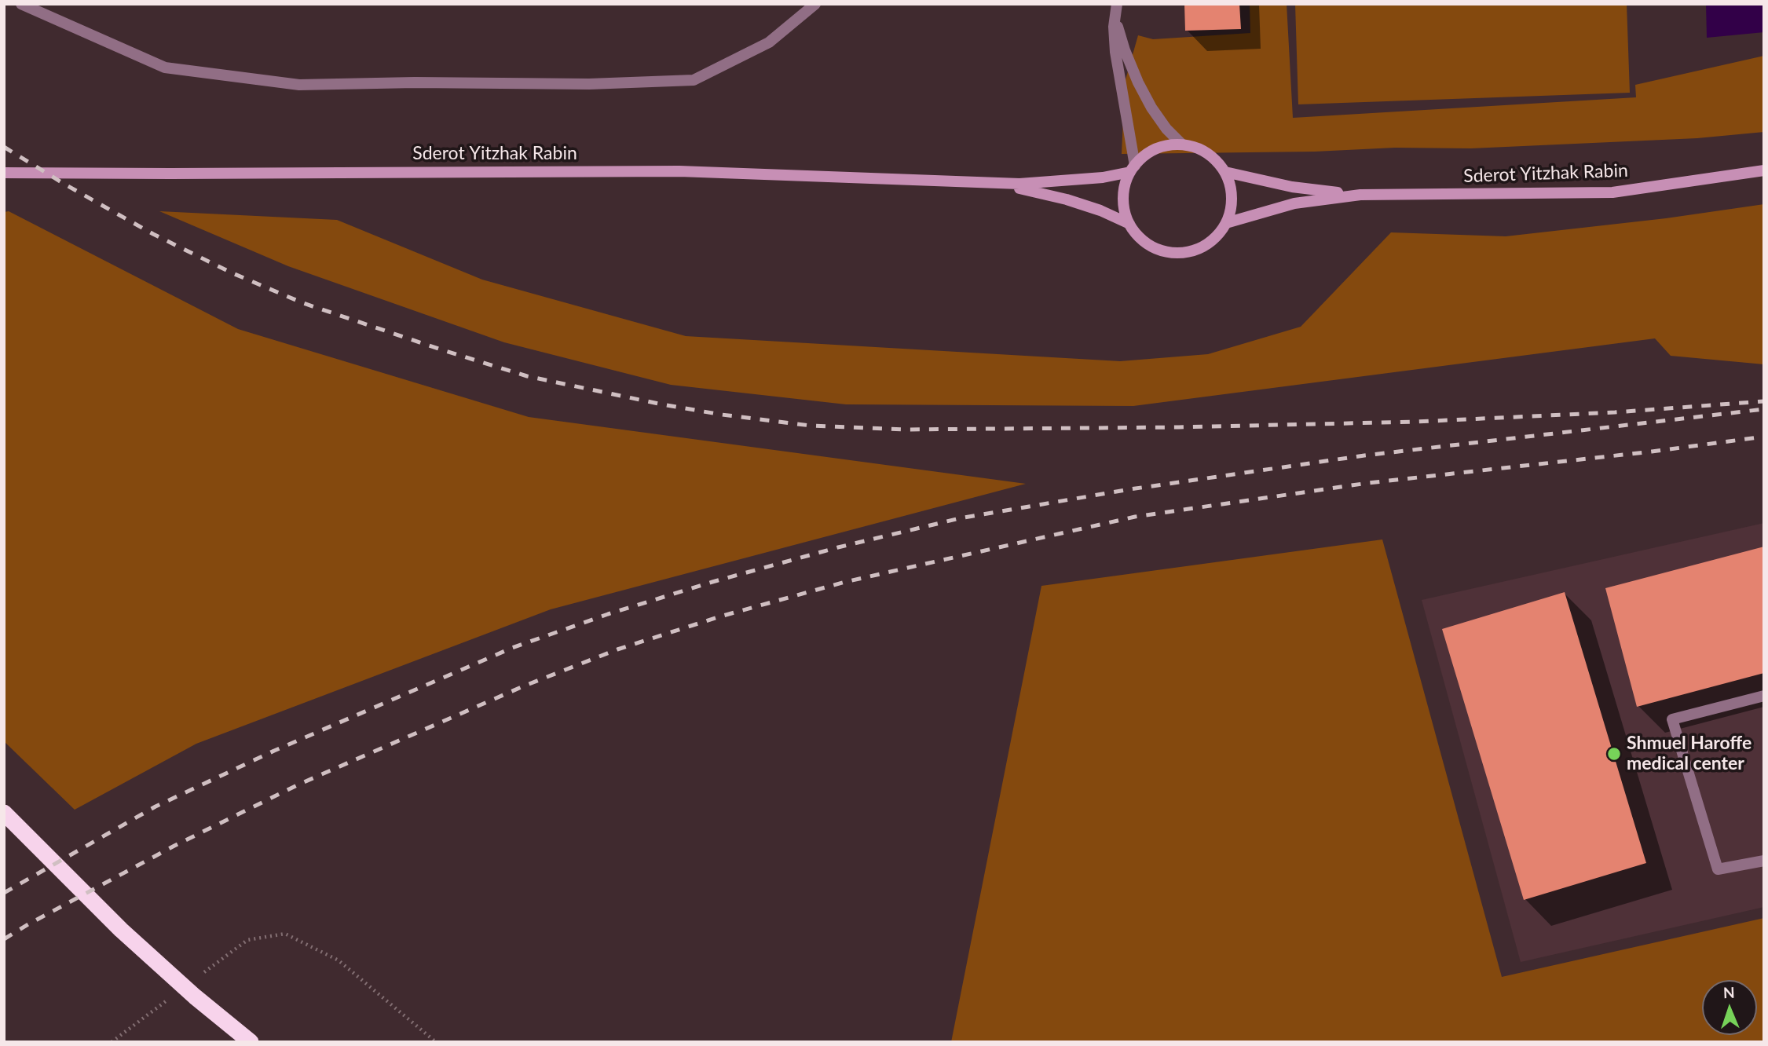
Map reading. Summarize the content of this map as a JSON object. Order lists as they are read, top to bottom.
{
  "streets": {
    "main road": ["Sderot Yitzhak Rabin"]
  },
  "places": ["Shmuel Haroffe medical center"],
  "north": "top"
}
